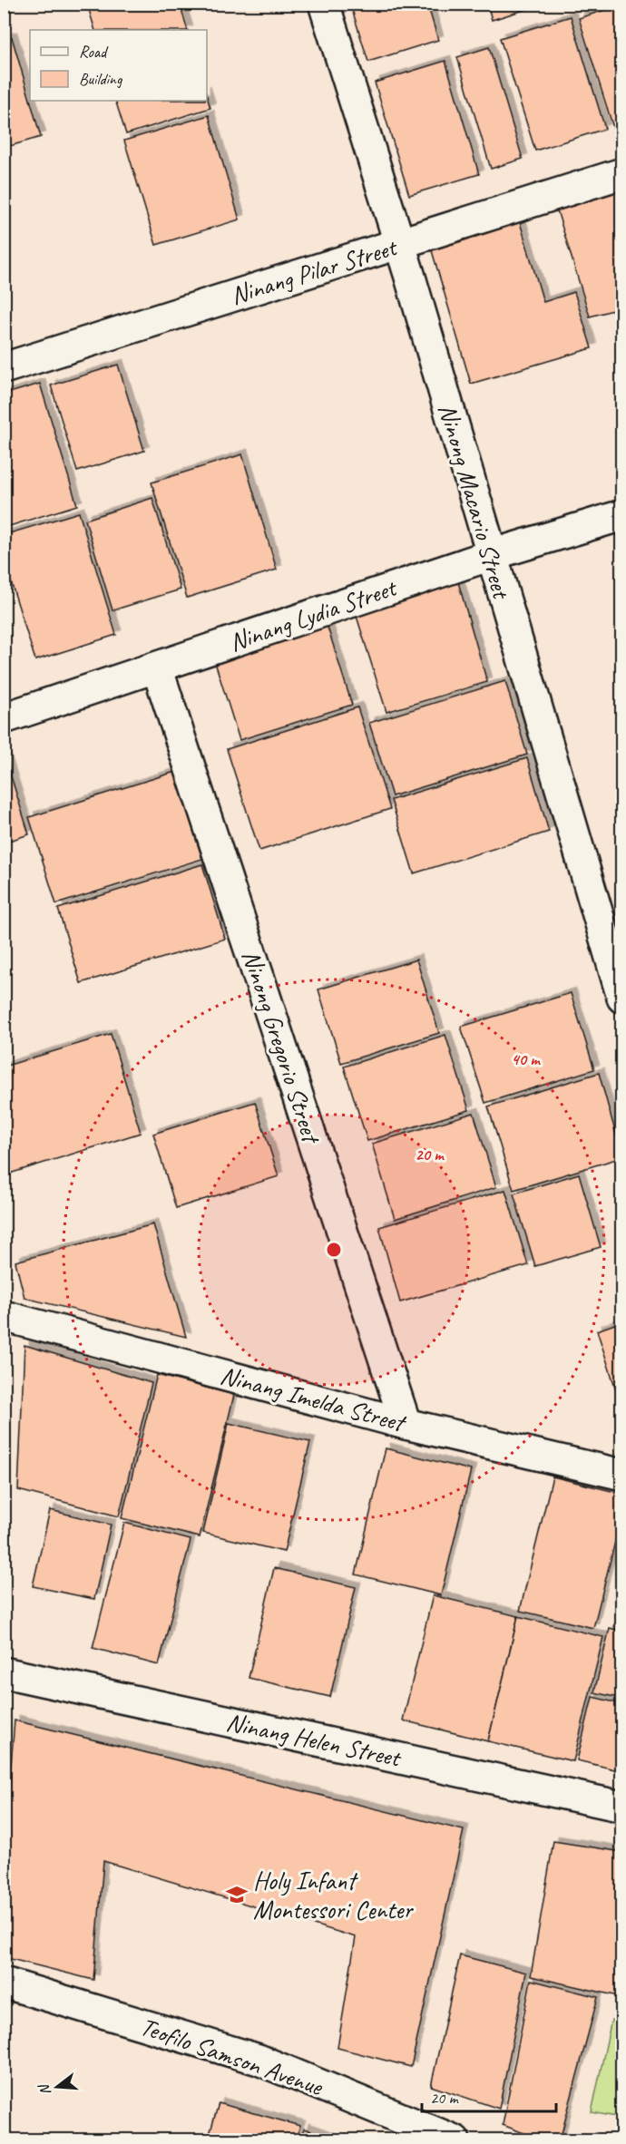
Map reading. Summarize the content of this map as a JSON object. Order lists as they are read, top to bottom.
{
  "streets": {
    "street": [
      "Ninang Pilar Street",
      "Ninong Macario Street",
      "Ninang Lydia Street",
      "Ninong Gregorio Street",
      "Ninang Imelda Street",
      "Ninang Helen Street",
      "Teofilo Samson Avenue"
    ]
  },
  "crossings": [
    ["Ninang Pilar Street", "Ninong Macario Street"],
    ["Ninong Macario Street", "Ninang Lydia Street"],
    ["Ninang Lydia Street", "Ninong Gregorio Street"],
    ["Ninong Gregorio Street", "Ninang Imelda Street"]
  ],
  "places": {
    "school or university": ["Holy Infant Montessori Center"]
  },
  "legend": ["Road", "Building"],
  "scale_bar": "20 m",
  "north": "left",
  "rings": ["40 m", "20 m"]
}
